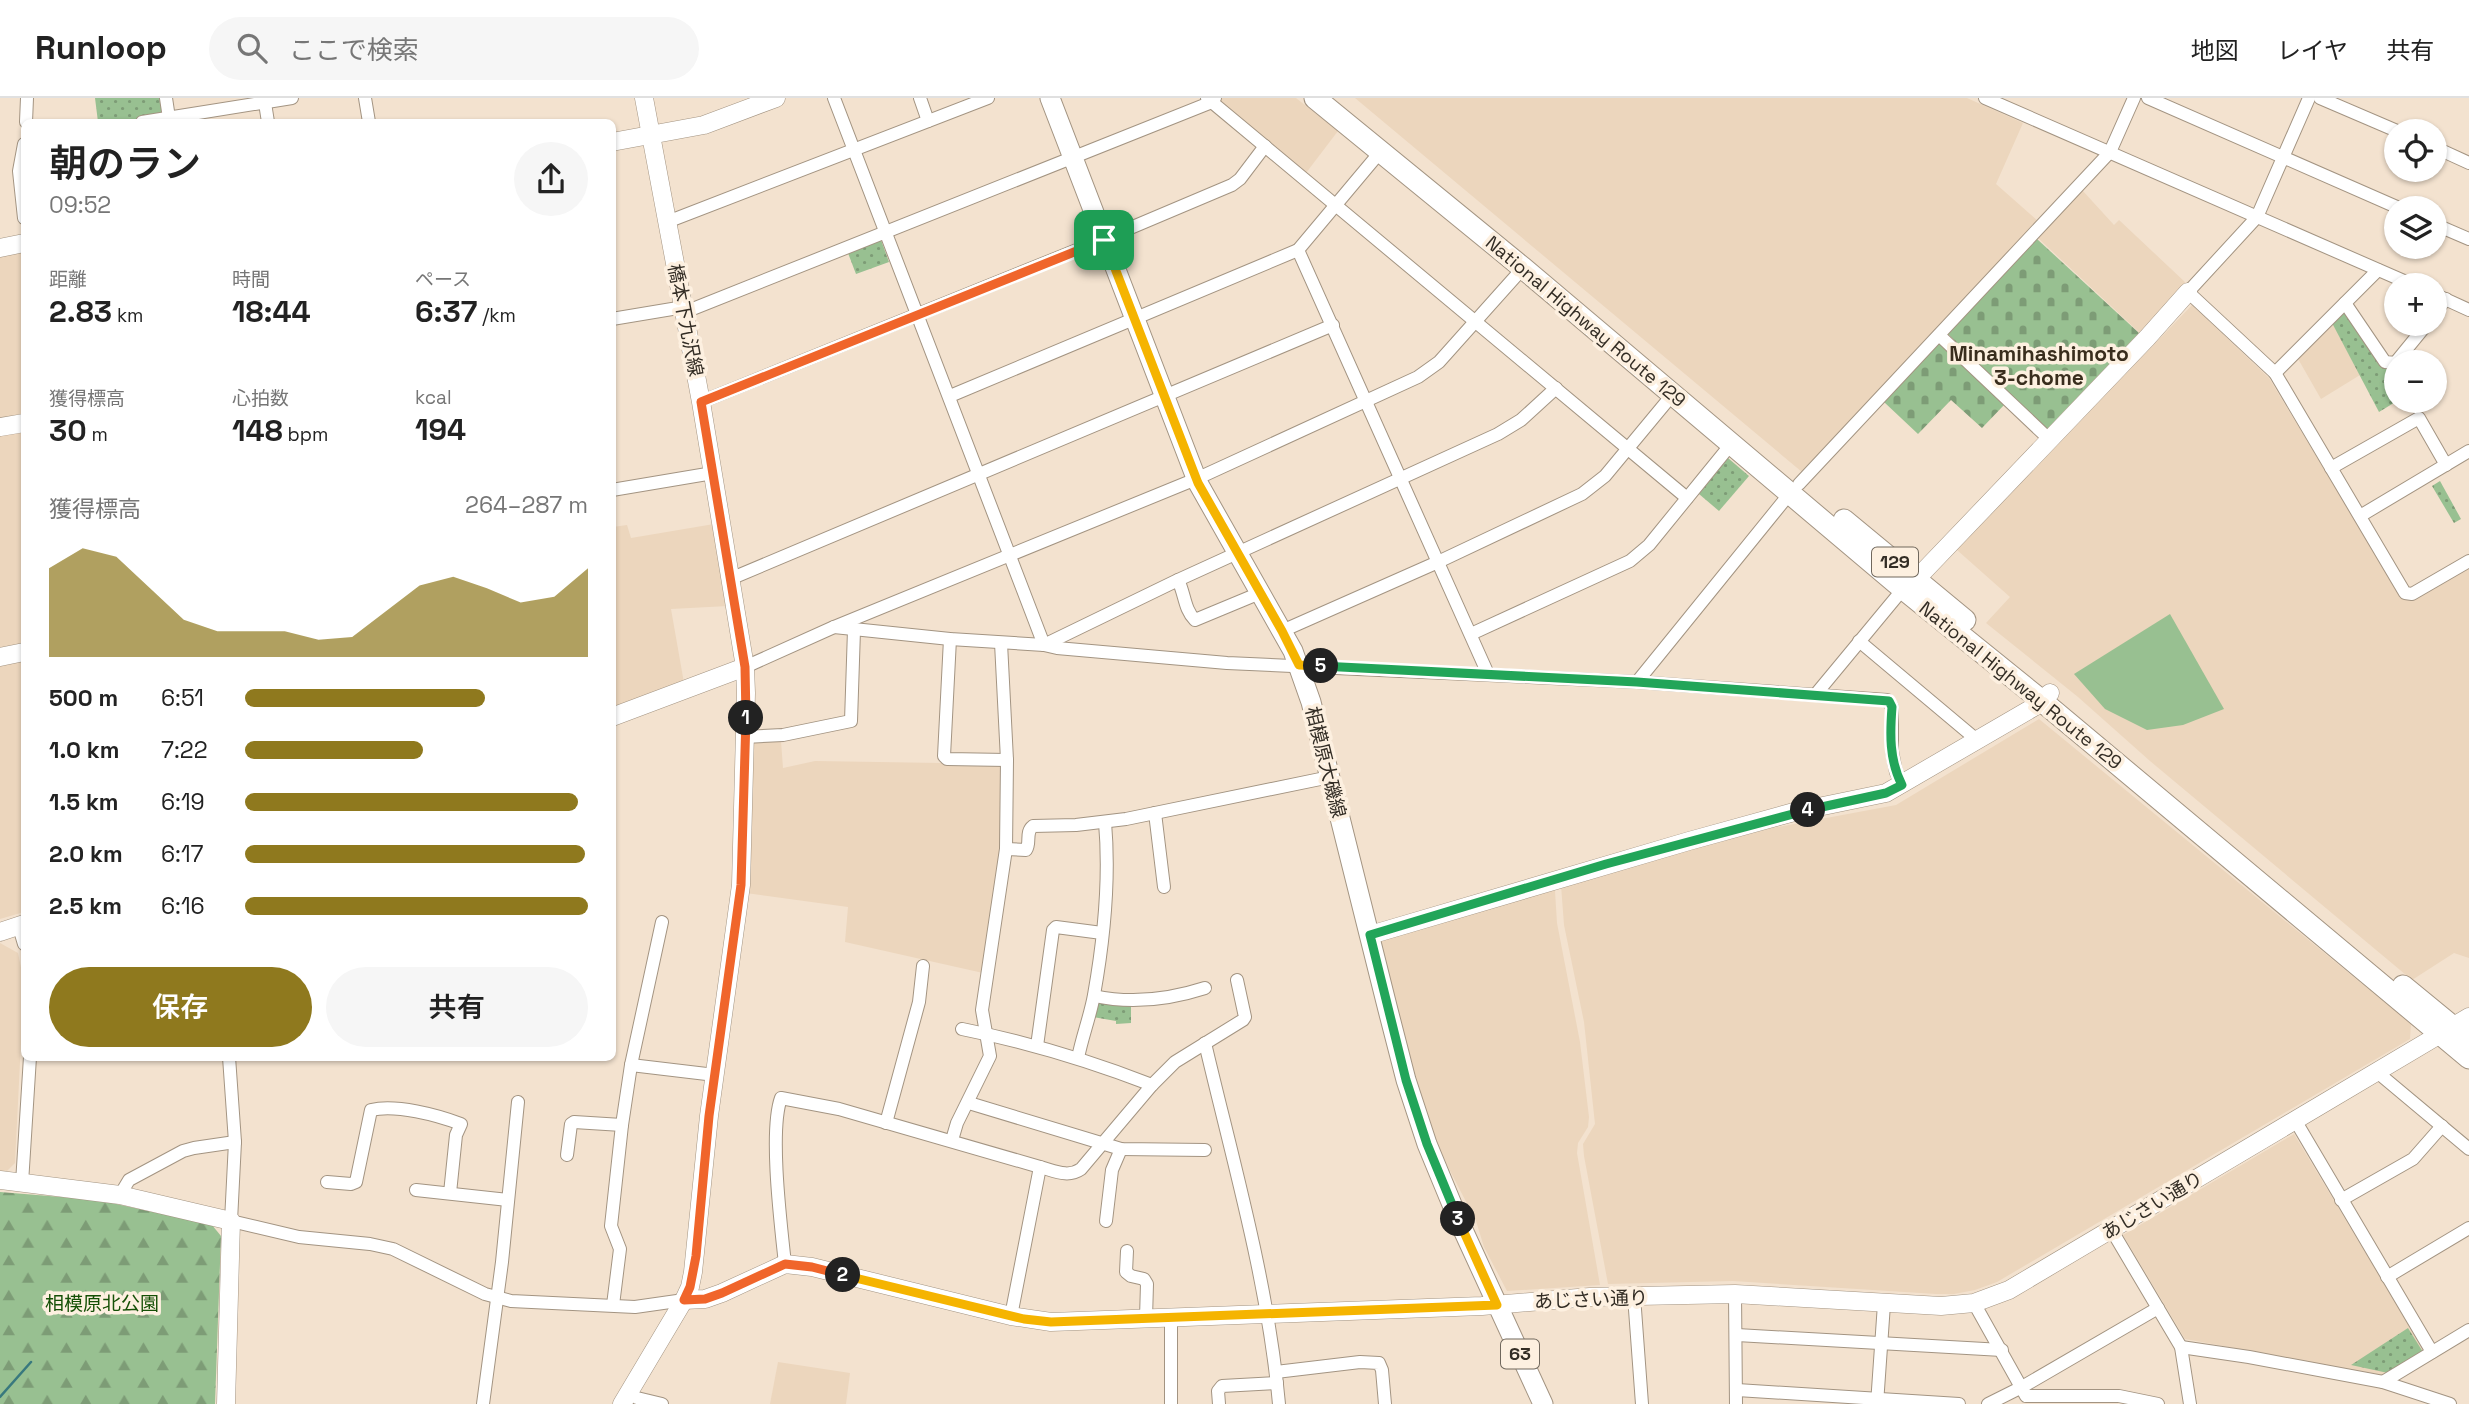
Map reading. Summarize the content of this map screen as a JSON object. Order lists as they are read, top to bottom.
{
  "streets": {
    "highway": ["National Highway Route 129", "129"],
    "main road": ["相模原大磯線", "63"],
    "street": ["橋本下九沢線", "あじさい通り"]
  },
  "crossings": [
    ["National Highway Route 129", "あじさい通り"],
    ["相模原大磯線", "あじさい通り"]
  ],
  "districts": ["Minamihashimoto 3-chome"],
  "parks": ["相模原北公園"],
  "page": {
    "header": "Runloop",
    "search": "ここで検索",
    "nav": ["地図", "レイヤ", "共有"],
    "map_buttons": ["+", "−"],
    "heading": ["朝のラン", "09:52"],
    "stats": [
      ["距離", "2.83 km"],
      ["時間", "18:44"],
      ["ペース", "6:37 /km"],
      ["獲得標高", "30 m"],
      ["心拍数", "148 bpm"],
      ["kcal", "194"]
    ],
    "chart": ["獲得標高", "264–287 m"],
    "pins": [
      "5",
      "1",
      "4",
      "3",
      "2"
    ],
    "list": [
      {
        "name": "500 m",
        "note": "6:51"
      },
      {
        "name": "1.0 km",
        "note": "7:22"
      },
      {
        "name": "1.5 km",
        "note": "6:19"
      },
      {
        "name": "2.0 km",
        "note": "6:17"
      },
      {
        "name": "2.5 km",
        "note": "6:16"
      }
    ],
    "buttons": ["保存", "共有"]
  }
}
